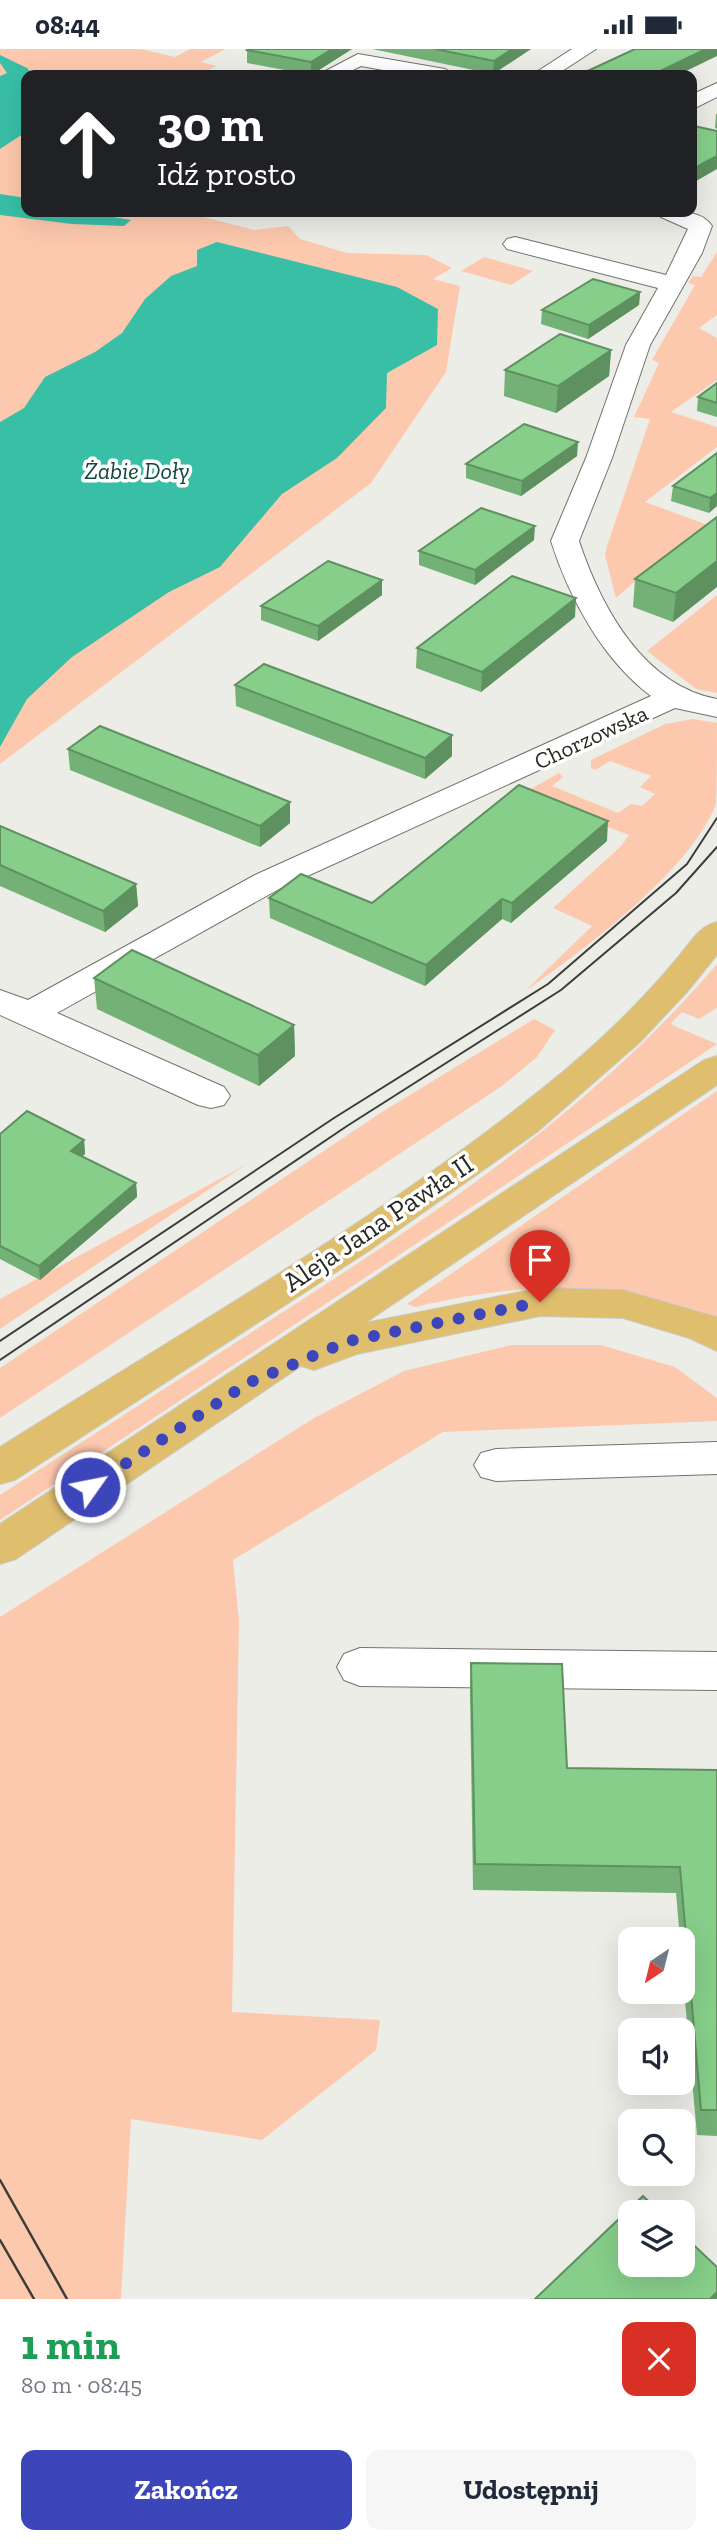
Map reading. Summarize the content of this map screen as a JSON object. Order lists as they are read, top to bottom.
{
  "streets": {
    "main road": ["Aleja Jana Pawła II"],
    "street": ["Chorzowska"]
  },
  "water": ["Żabie Doły"],
  "north": "bottom left",
  "page": {
    "status": "08:44",
    "turn": ["30 m", "Idź prosto"],
    "heading": ["1 min", "80 m · 08:45"],
    "buttons": ["Zakończ", "Udostępnij"]
  }
}
